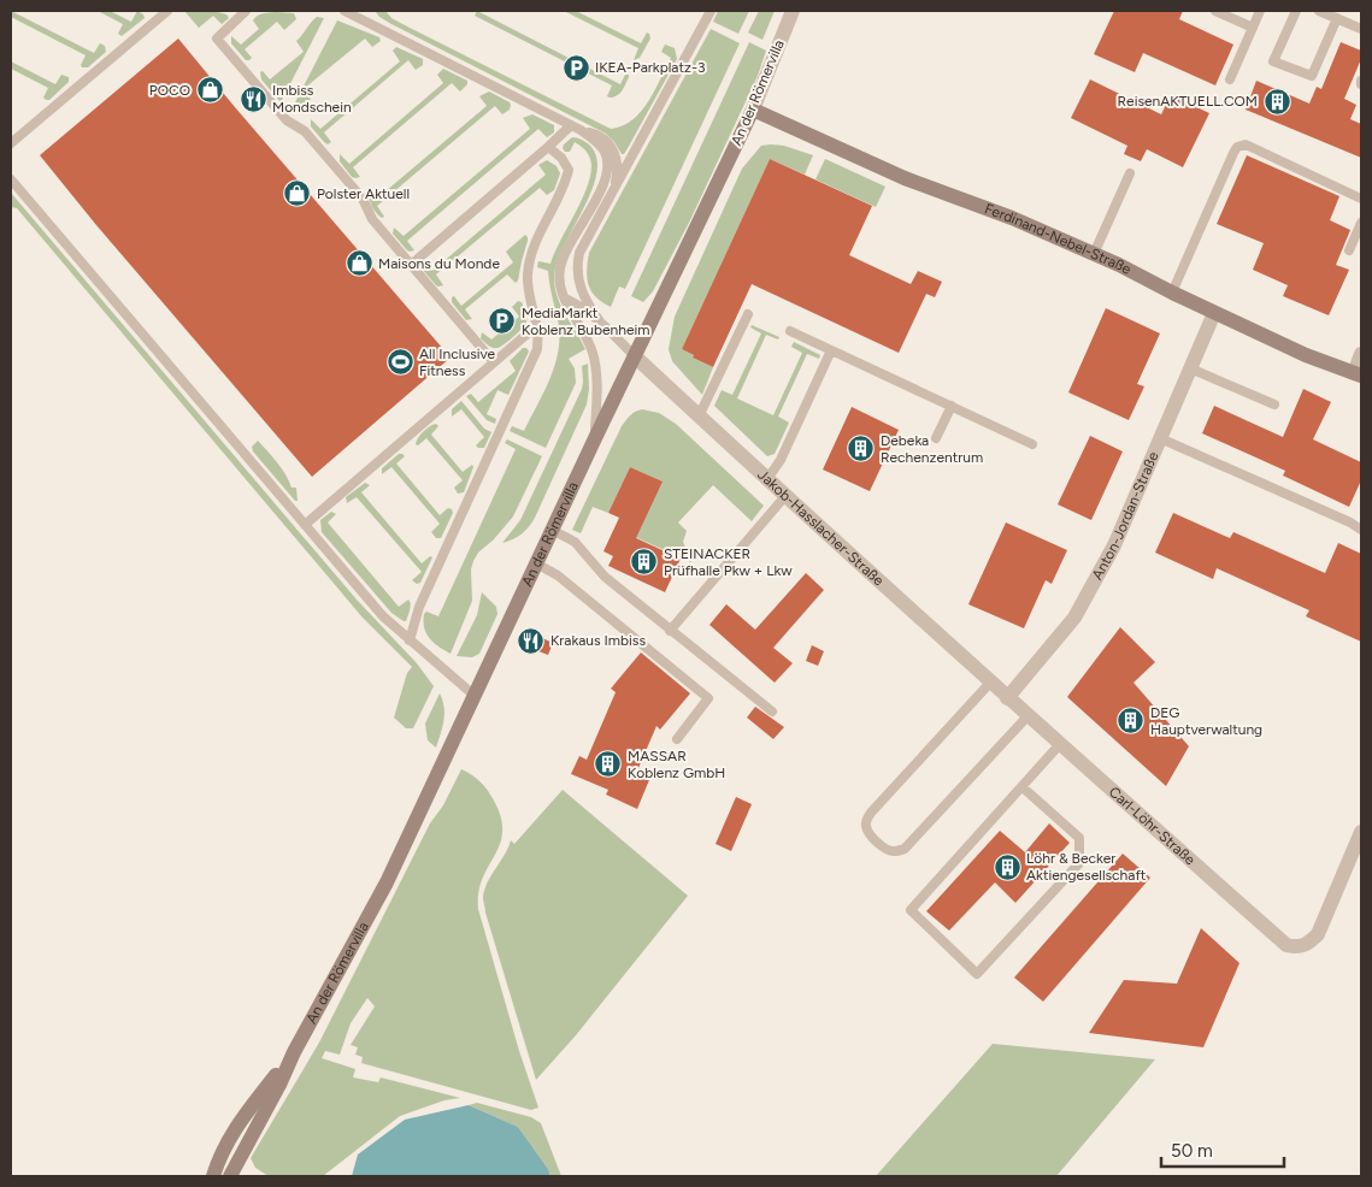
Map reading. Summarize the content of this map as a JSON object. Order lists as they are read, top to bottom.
{
  "streets": {
    "street": [
      "An der Römervilla",
      "Ferdinand-Nebel-Straße",
      "Anton-Jordan-Straße",
      "Jakob-Hasslacher-Straße",
      "Carl-Löhr-Straße"
    ]
  },
  "crossings": [
    ["An der Römervilla", "Ferdinand-Nebel-Straße"],
    ["An der Römervilla", "Jakob-Hasslacher-Straße"],
    ["Ferdinand-Nebel-Straße", "Anton-Jordan-Straße"],
    ["Anton-Jordan-Straße", "Jakob-Hasslacher-Straße"],
    ["Anton-Jordan-Straße", "Carl-Löhr-Straße"],
    ["Jakob-Hasslacher-Straße", "Carl-Löhr-Straße"]
  ],
  "places": {
    "parking": ["IKEA-Parkplatz-3", "MediaMarkt Koblenz Bubenheim"],
    "shop": ["POCO", "Polster Aktuell", "Maisons du Monde"],
    "restaurant": ["Imbiss Mondschein", "Krakaus Imbiss"],
    "building": [
      "ReisenAKTUELL.COM",
      "Debeka Rechenzentrum",
      "STEINACKER Prüfhalle Pkw + Lkw",
      "DEG Hauptverwaltung",
      "MASSAR Koblenz GmbH",
      "Löhr & Becker Aktiengesellschaft"
    ],
    "sports": ["All Inclusive Fitness"]
  },
  "scale_bar": "50 m"
}
